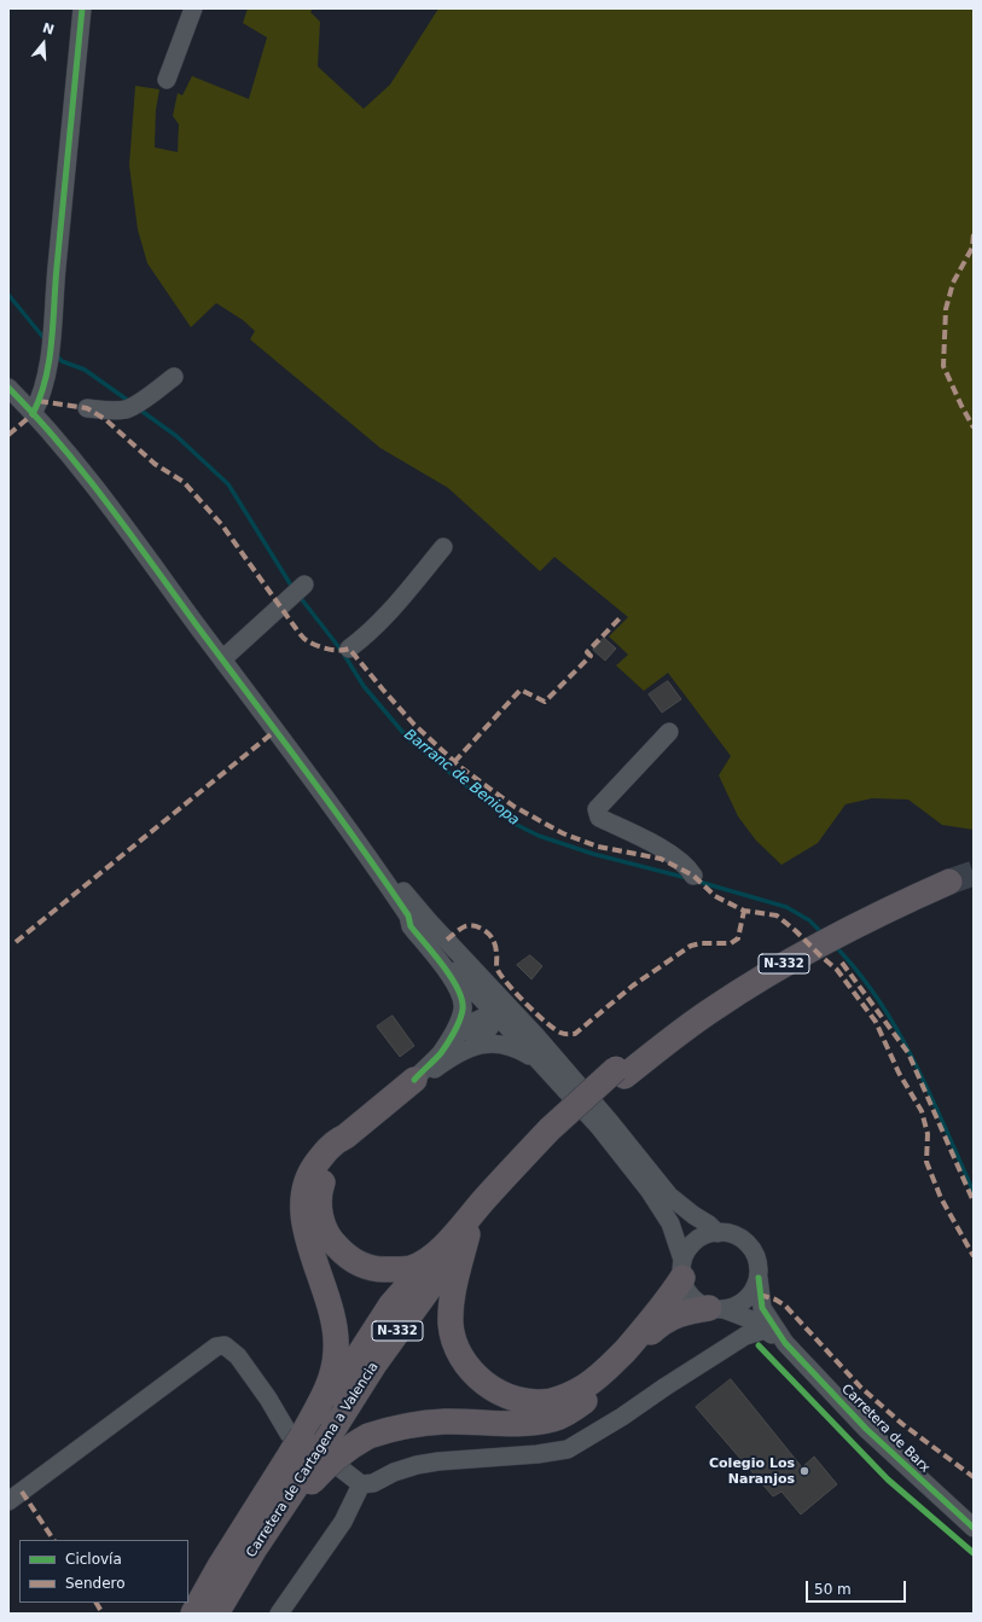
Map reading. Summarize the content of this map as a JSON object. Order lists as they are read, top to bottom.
{
  "streets": {
    "highway": ["N-332", "Carretera de Cartagena a Valencia"],
    "street": ["Carretera de Barx"]
  },
  "water": ["Barranc de Beniopa"],
  "places": ["Colegio Los Naranjos"],
  "legend": ["Ciclovía", "Sendero"],
  "scale_bar": "50 m",
  "north": "top"
}
